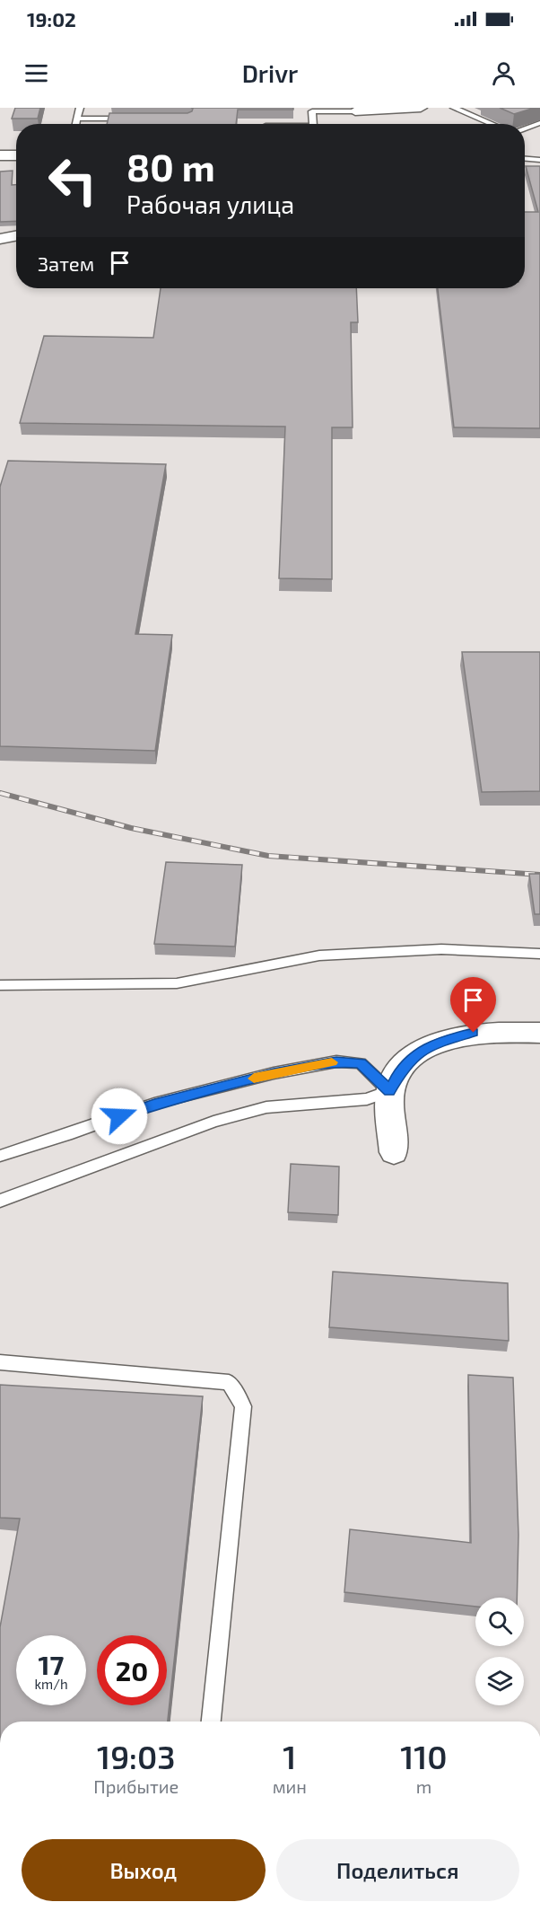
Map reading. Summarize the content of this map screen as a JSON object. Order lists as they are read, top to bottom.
{
  "page": {
    "status": "19:02",
    "header": "Drivr",
    "turn": ["80 m", "Рабочая улица"],
    "then": "Затем",
    "speed": "17 km/h",
    "limit": "20",
    "eta": [
      "19:03",
      "Прибытие",
      "1",
      "мин",
      "110",
      "m"
    ],
    "buttons": ["Выход", "Поделиться"]
  }
}
